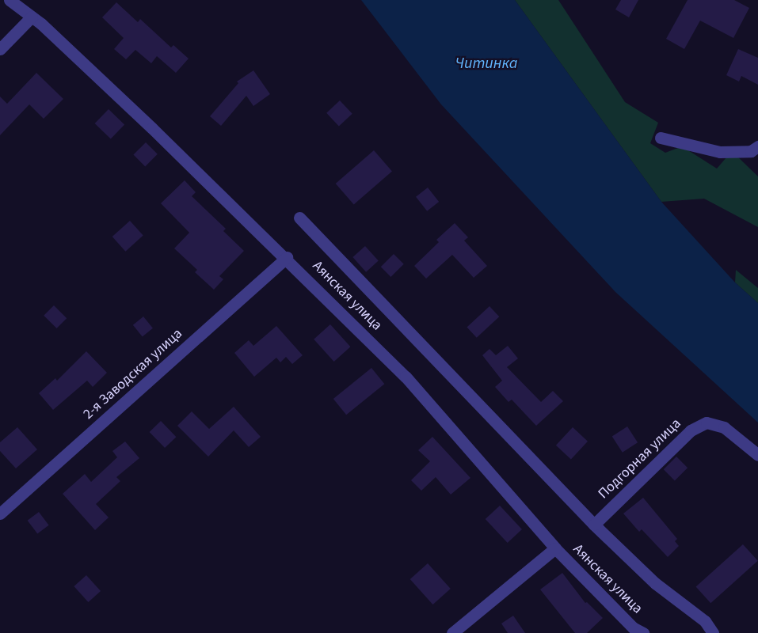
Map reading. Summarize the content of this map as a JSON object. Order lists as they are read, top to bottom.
{
  "streets": {
    "street": ["Аянская улица", "2-я Заводская улица", "Подгорная улица"]
  },
  "crossings": [
    ["Аянская улица", "2-я Заводская улица"]
  ],
  "water": ["Читинка"]
}
